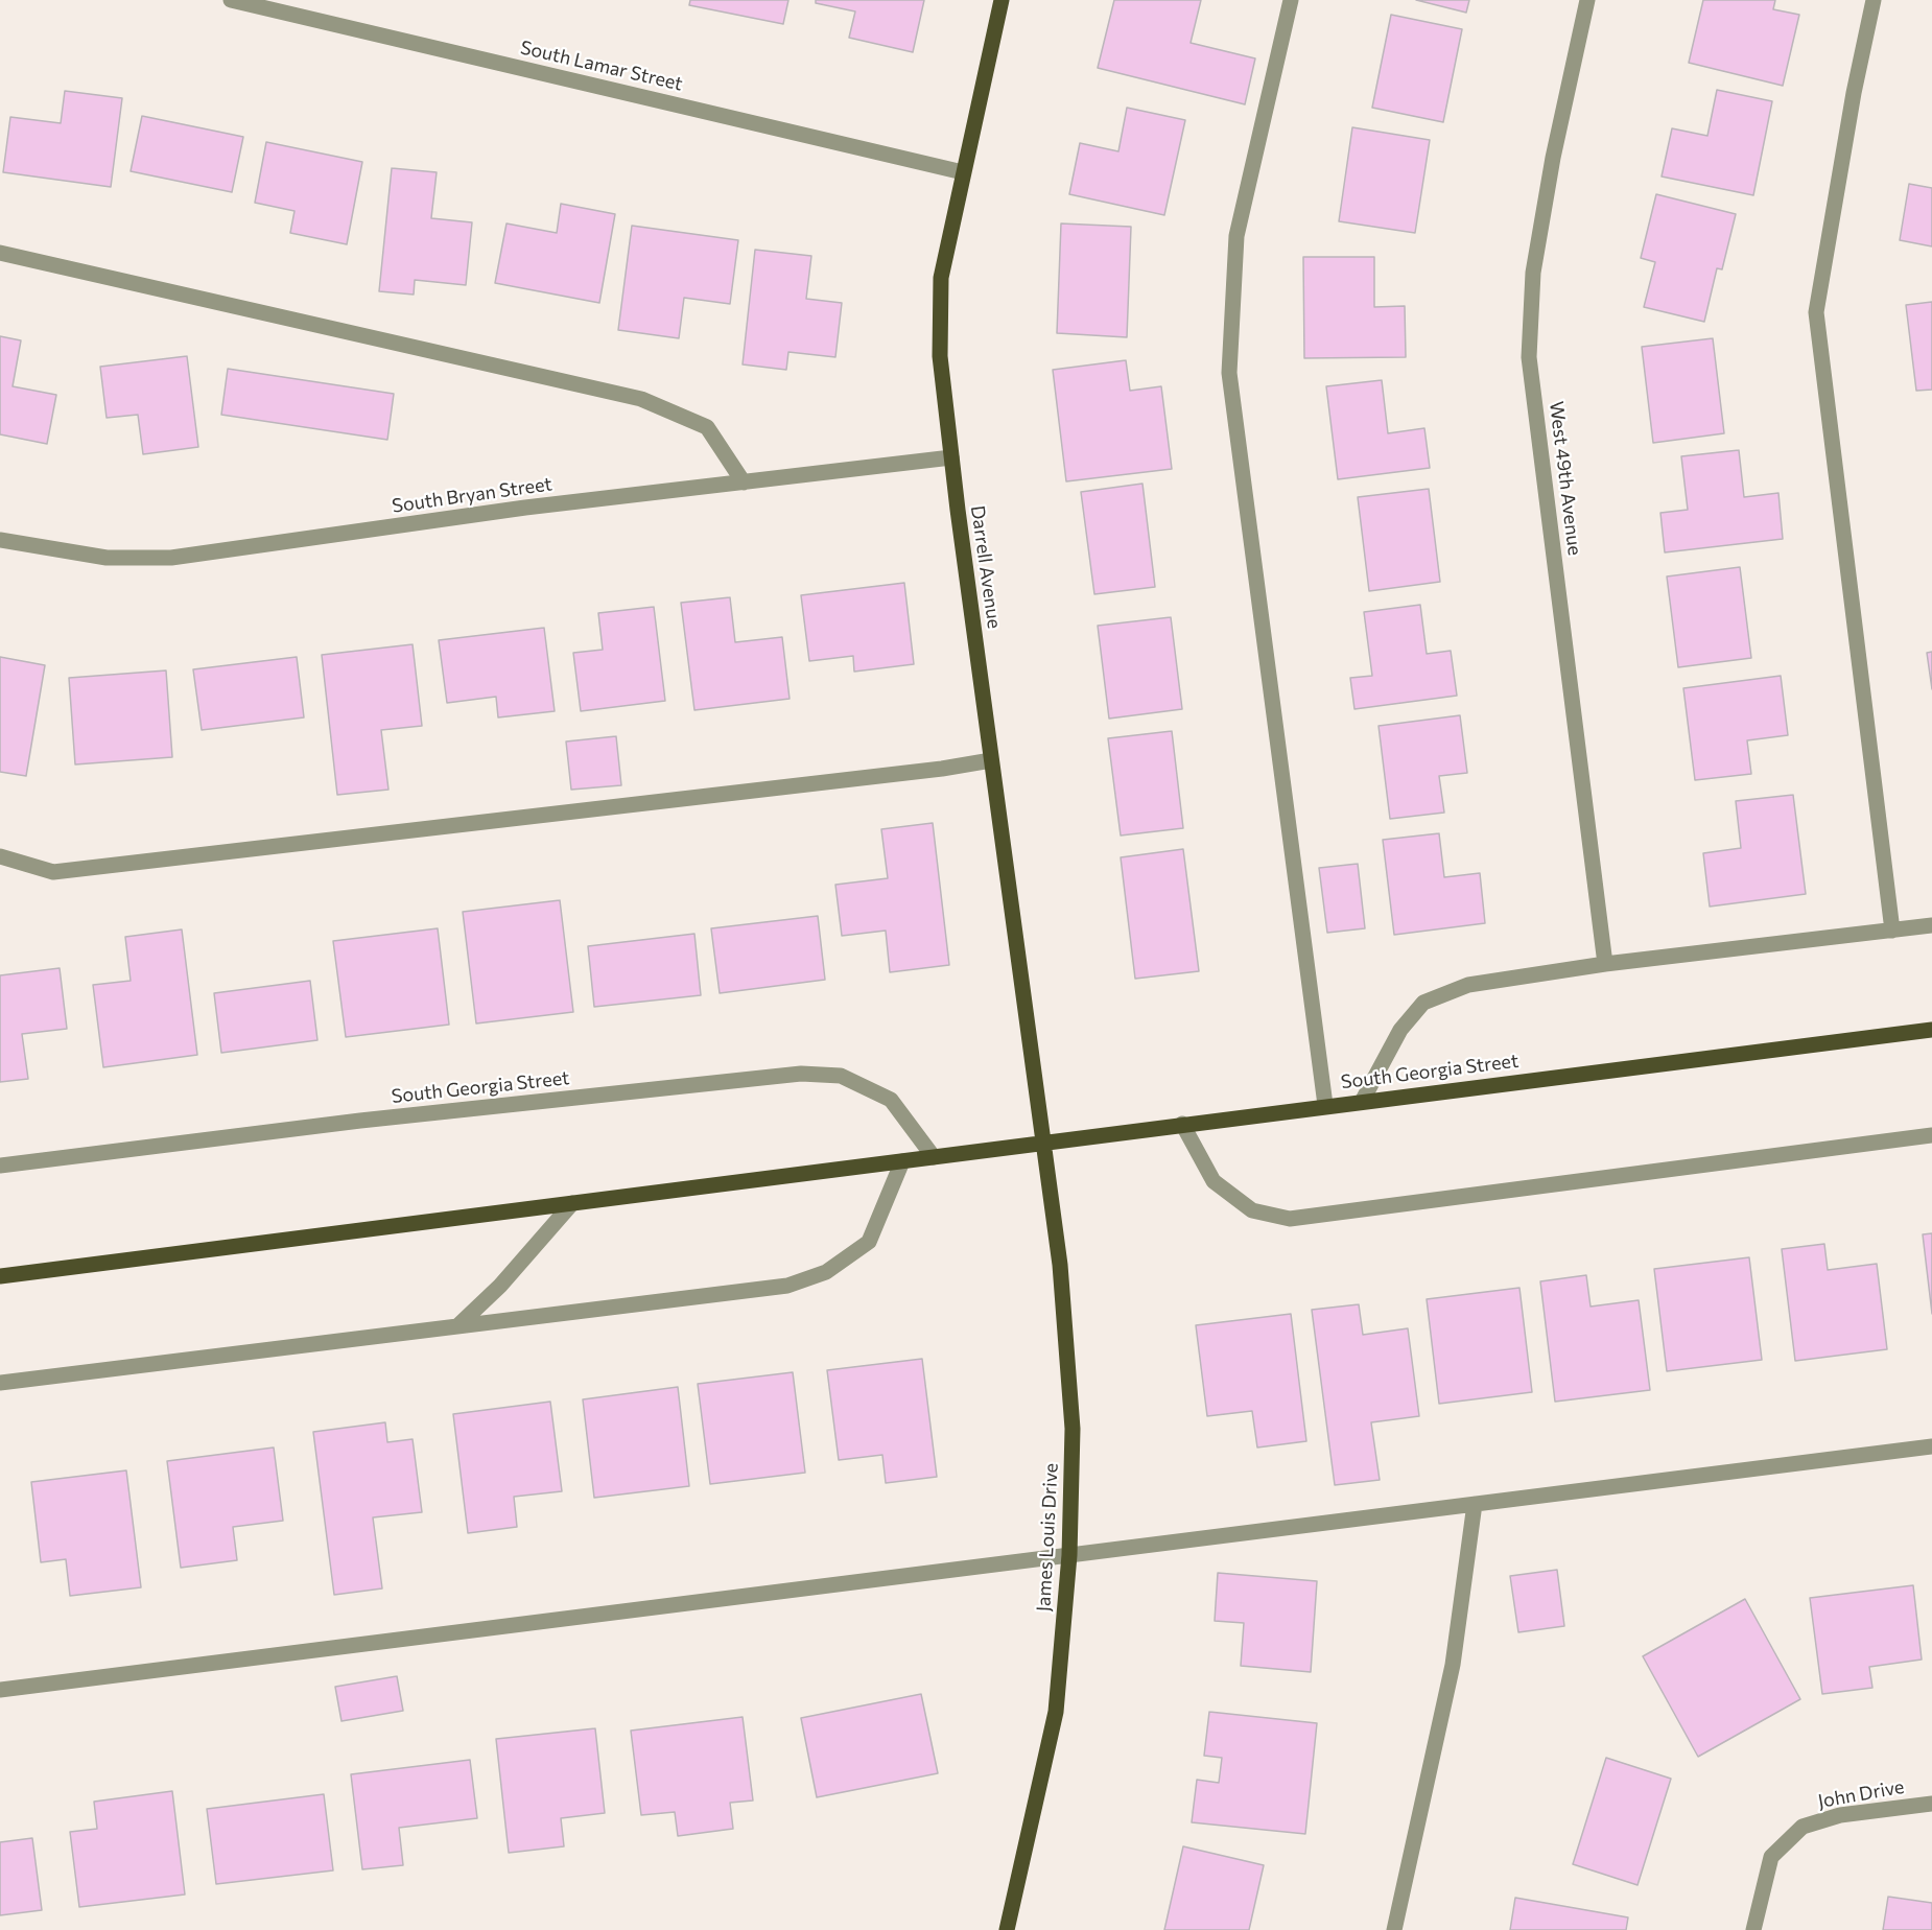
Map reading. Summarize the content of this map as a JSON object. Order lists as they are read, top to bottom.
{
  "streets": {
    "main road": ["Darrell Avenue", "South Georgia Street", "James Louis Drive"],
    "street": [
      "South Lamar Street",
      "West 49th Avenue",
      "South Bryan Street",
      "John Drive"
    ]
  },
  "crossings": [
    ["South Lamar Street", "Darrell Avenue"],
    ["South Bryan Street", "Darrell Avenue"],
    ["Darrell Avenue", "South Georgia Street"],
    ["Darrell Avenue", "James Louis Drive"],
    ["South Georgia Street", "James Louis Drive"]
  ]
}
